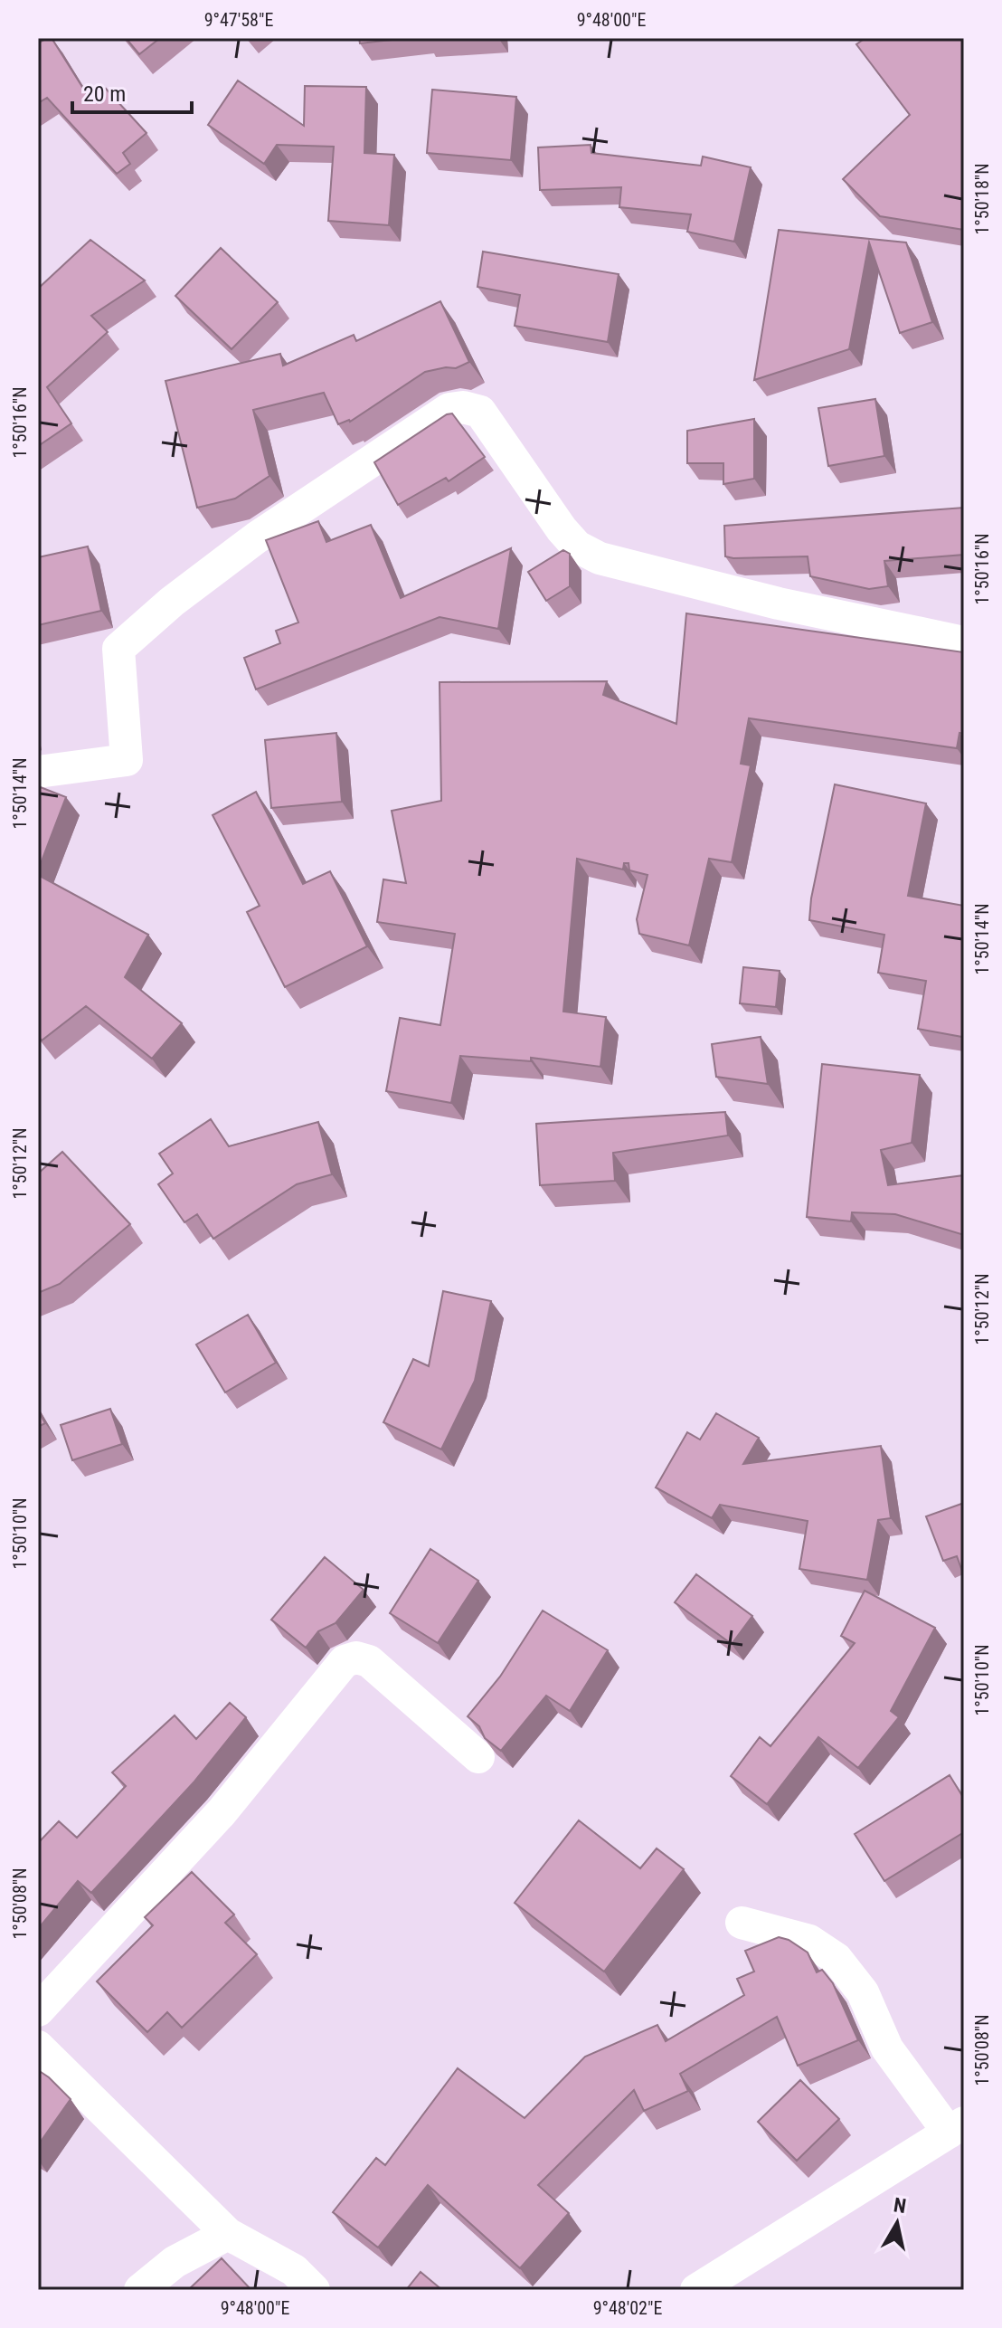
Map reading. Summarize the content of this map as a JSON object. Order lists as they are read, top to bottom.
{
  "scale_bar": "20 m",
  "north": "top",
  "coordinates": [
    "9°47'58\"E",
    "9°48'00\"E",
    "1°50'18\"N",
    "1°50'16\"N",
    "1°50'14\"N",
    "1°50'12\"N",
    "1°50'10\"N",
    "1°50'08\"N",
    "9°48'02\"E"
  ]
}
